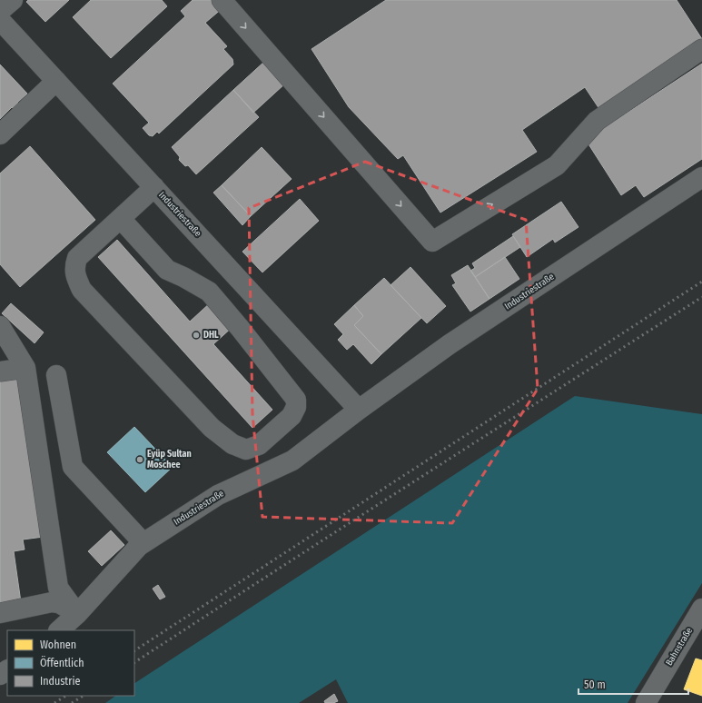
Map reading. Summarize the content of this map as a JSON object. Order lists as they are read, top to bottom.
{
  "streets": {
    "street": ["Industriestraße", "Bahnstraße"]
  },
  "places": ["DHL", "Eyüp Sultan Moschee"],
  "legend": ["Wohnen", "Öffentlich", "Industrie"],
  "scale_bar": "50 m"
}
